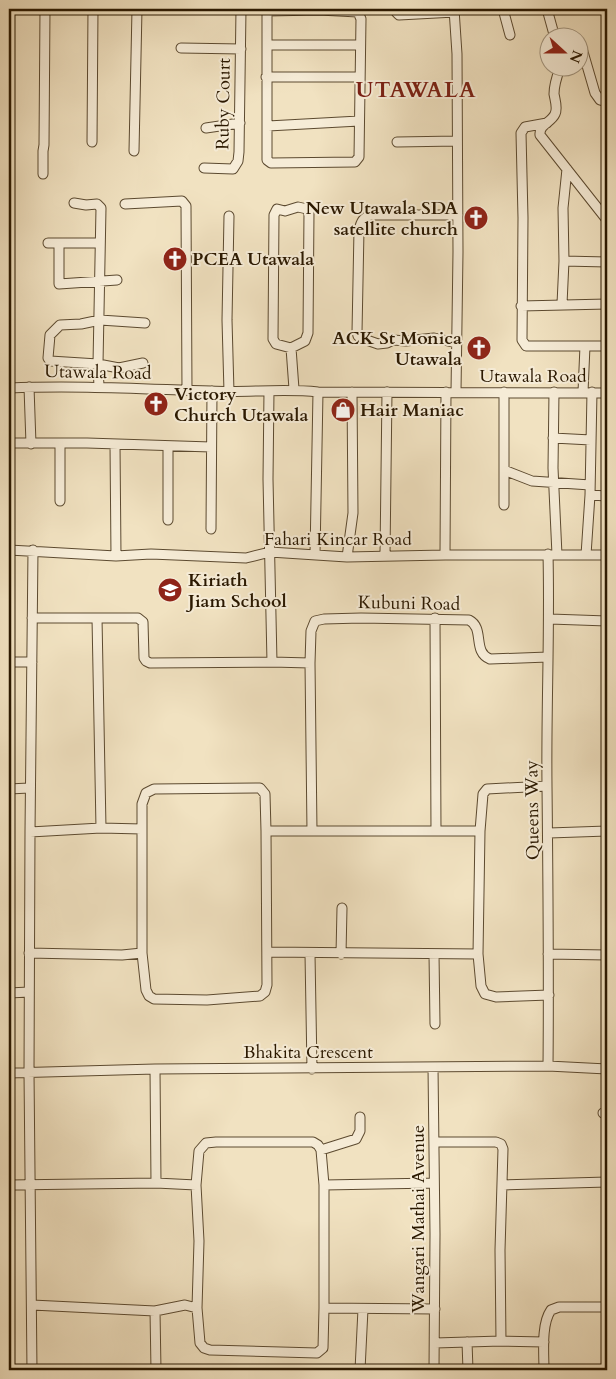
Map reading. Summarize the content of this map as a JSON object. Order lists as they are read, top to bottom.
{
  "streets": {
    "street": [
      "Ruby Court",
      "Utawala Road",
      "Fahari Kincar Road",
      "Kubuni Road",
      "Queens Way",
      "Bhakita Crescent",
      "Wangari Mathai Avenue"
    ]
  },
  "crossings": [
    ["Utawala Road", "Queens Way"],
    ["Fahari Kincar Road", "Queens Way"],
    ["Kubuni Road", "Queens Way"],
    ["Queens Way", "Bhakita Crescent"],
    ["Bhakita Crescent", "Wangari Mathai Avenue"]
  ],
  "districts": ["UTAWALA"],
  "places": {
    "church": [
      "New Utawala SDA satellite church",
      "PCEA Utawala",
      "ACK St Monica Utawala",
      "Victory Church Utawala"
    ],
    "shop": ["Hair Maniac"],
    "school or university": ["Kiriath Jiam School"]
  },
  "north": "right"
}
